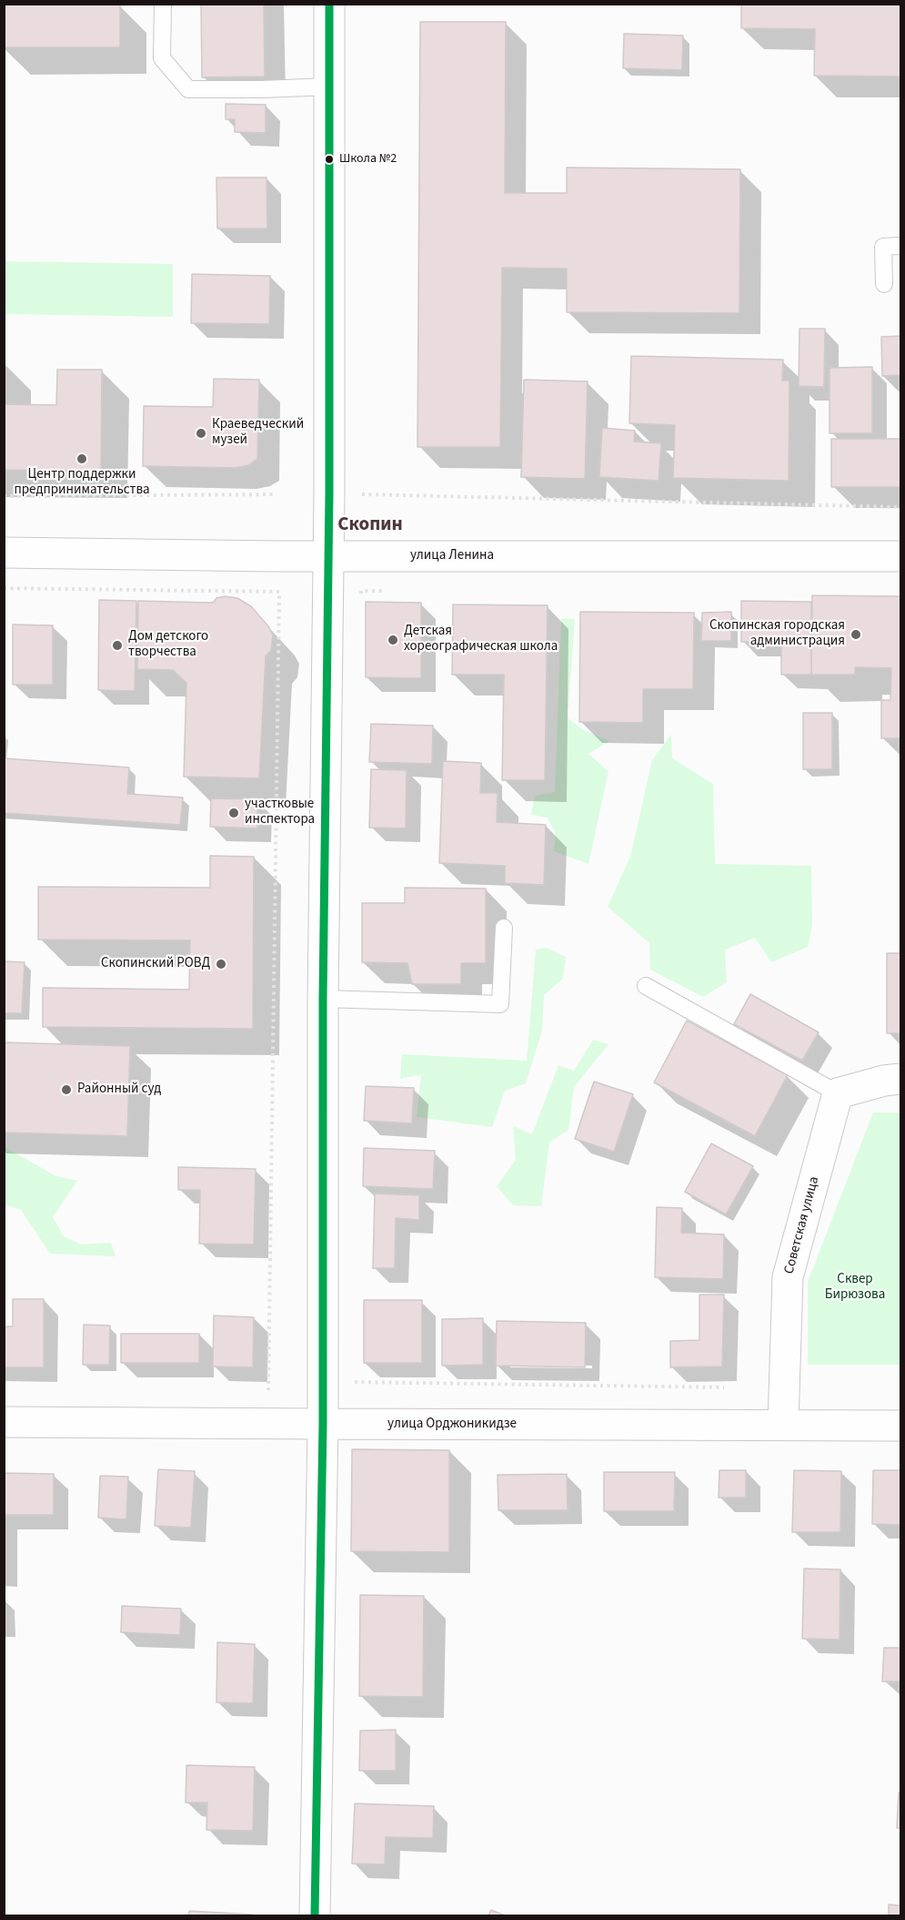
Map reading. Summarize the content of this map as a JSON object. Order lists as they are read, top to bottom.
{
  "streets": {
    "street": ["улица Ленина", "Советская улица", "улица Орджоникидзе"]
  },
  "crossings": [
    ["Советская улица", "улица Орджоникидзе"]
  ],
  "districts": ["Скопин"],
  "parks": ["Сквер Бирюзова"],
  "places": [
    "Школа №2",
    "Краеведческий музей",
    "Центр поддержки предпринимательства",
    "Скопинская городская администрация",
    "Детская хореографическая школа",
    "Дом детского творчества",
    "участковые инспектора",
    "Скопинский РОВД",
    "Районный суд"
  ]
}
